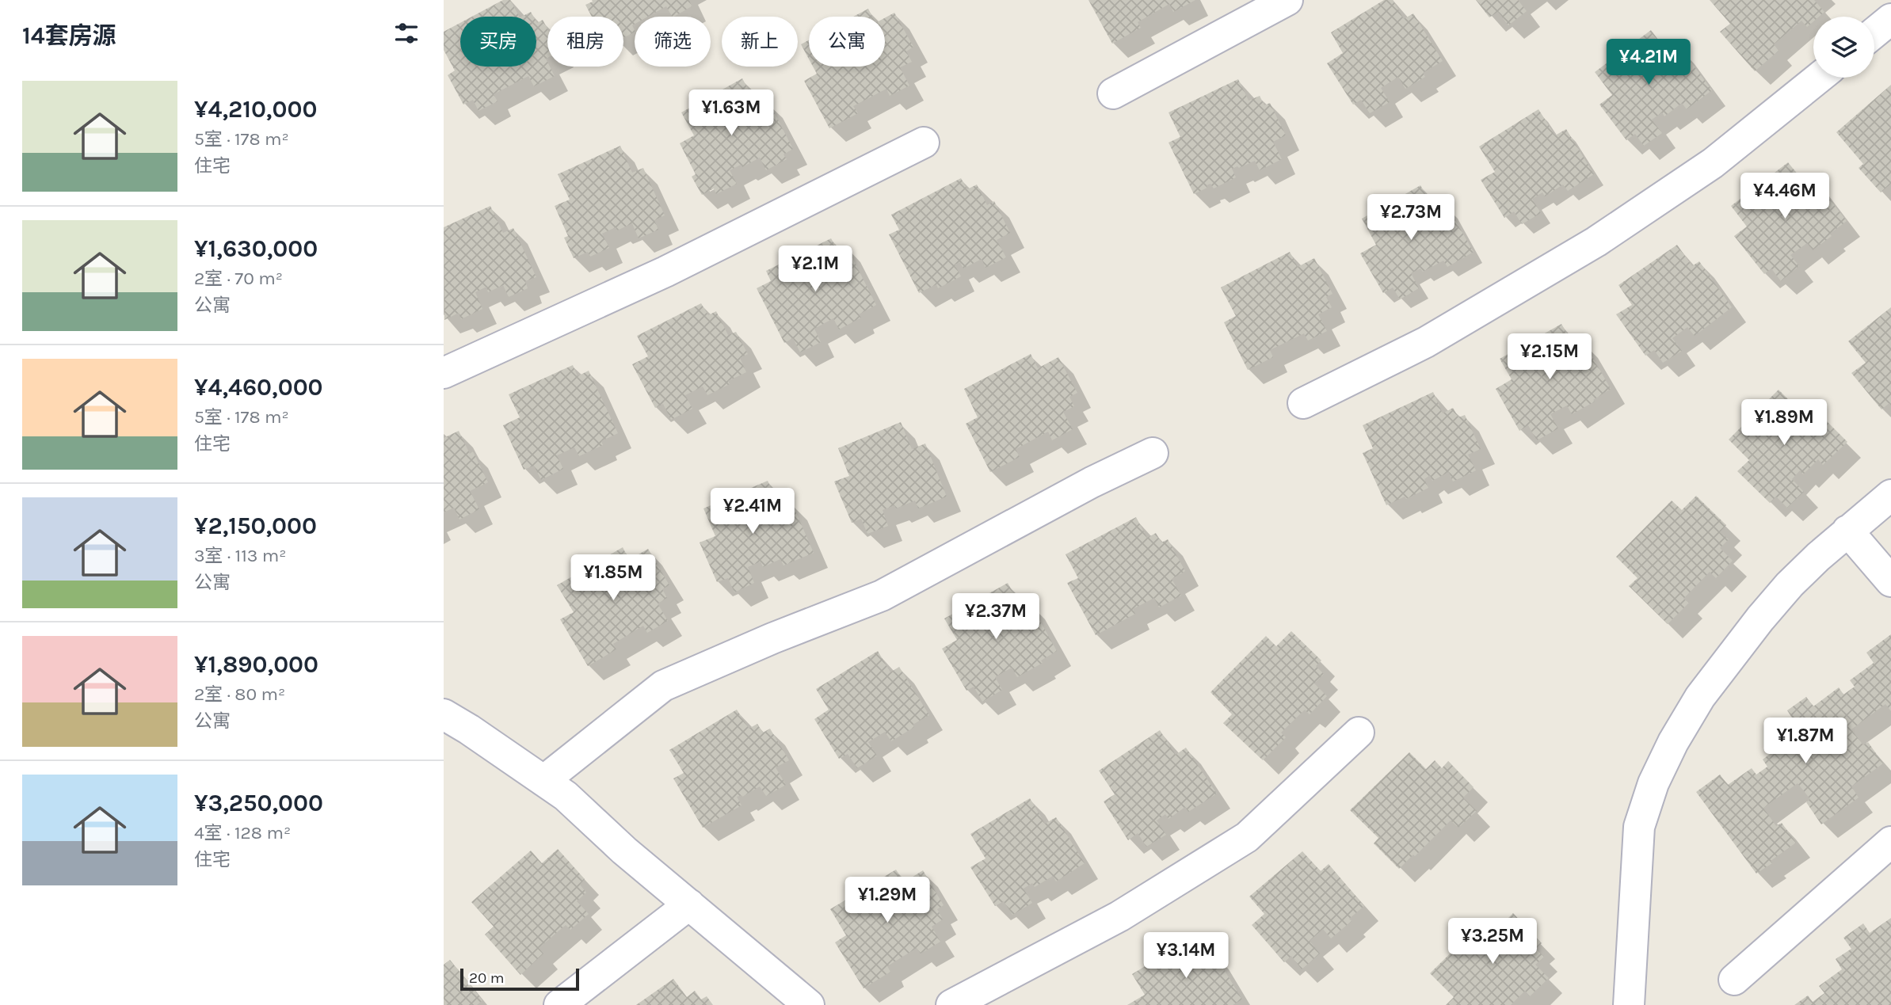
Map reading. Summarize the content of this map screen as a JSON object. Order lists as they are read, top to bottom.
{
  "scale_bar": "20 m",
  "page": {
    "heading": "14套房源",
    "chip": [
      "买房",
      "租房",
      "筛选",
      "新上",
      "公寓"
    ],
    "price": [
      "¥4.21M",
      "¥1.63M",
      "¥4.46M",
      "¥2.73M",
      "¥2.1M",
      "¥2.15M",
      "¥1.89M",
      "¥2.41M",
      "¥1.85M",
      "¥2.37M",
      "¥1.87M",
      "¥1.29M",
      "¥3.25M",
      "¥3.14M"
    ],
    "list": [
      {
        "name": "¥4,210,000",
        "note": "5室 · 178 m² · 住宅"
      },
      {
        "name": "¥1,630,000",
        "note": "2室 · 70 m² · 公寓"
      },
      {
        "name": "¥4,460,000",
        "note": "5室 · 178 m² · 住宅"
      },
      {
        "name": "¥2,150,000",
        "note": "3室 · 113 m² · 公寓"
      },
      {
        "name": "¥1,890,000",
        "note": "2室 · 80 m² · 公寓"
      },
      {
        "name": "¥3,250,000",
        "note": "4室 · 128 m² · 住宅"
      }
    ],
    "scale": "20 m"
  }
}
